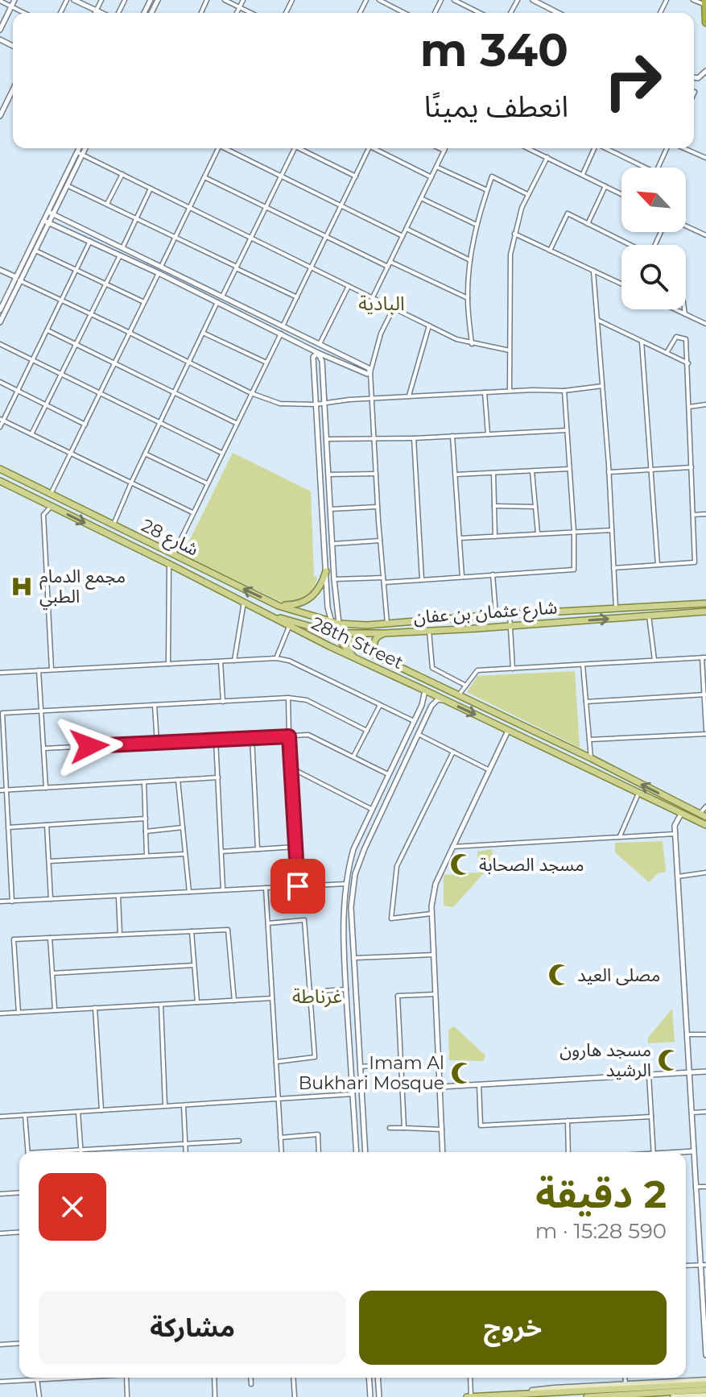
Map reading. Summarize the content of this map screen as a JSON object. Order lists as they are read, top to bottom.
{
  "streets": {
    "main road": ["شارع 28", "شارع عثمان بن عفان", "28th Street"]
  },
  "crossings": [
    ["شارع 28", "شارع عثمان بن عفان"],
    ["شارع عثمان بن عفان", "28th Street"]
  ],
  "districts": ["البادية", "غرناطة"],
  "places": {
    "hospital": ["مجمع الدمام الطبي"],
    "mosque": [
      "مسجد الصحابة",
      "مصلى العيد",
      "مسجد هارون الرشيد",
      "Imam Al Bukhari Mosque"
    ]
  },
  "north": "top left",
  "page": {
    "turn": ["340 m", "انعطف يمينًا"],
    "heading": ["2 دقيقة", "590 m · 15:28"],
    "buttons": ["خروج", "مشاركة"]
  }
}
